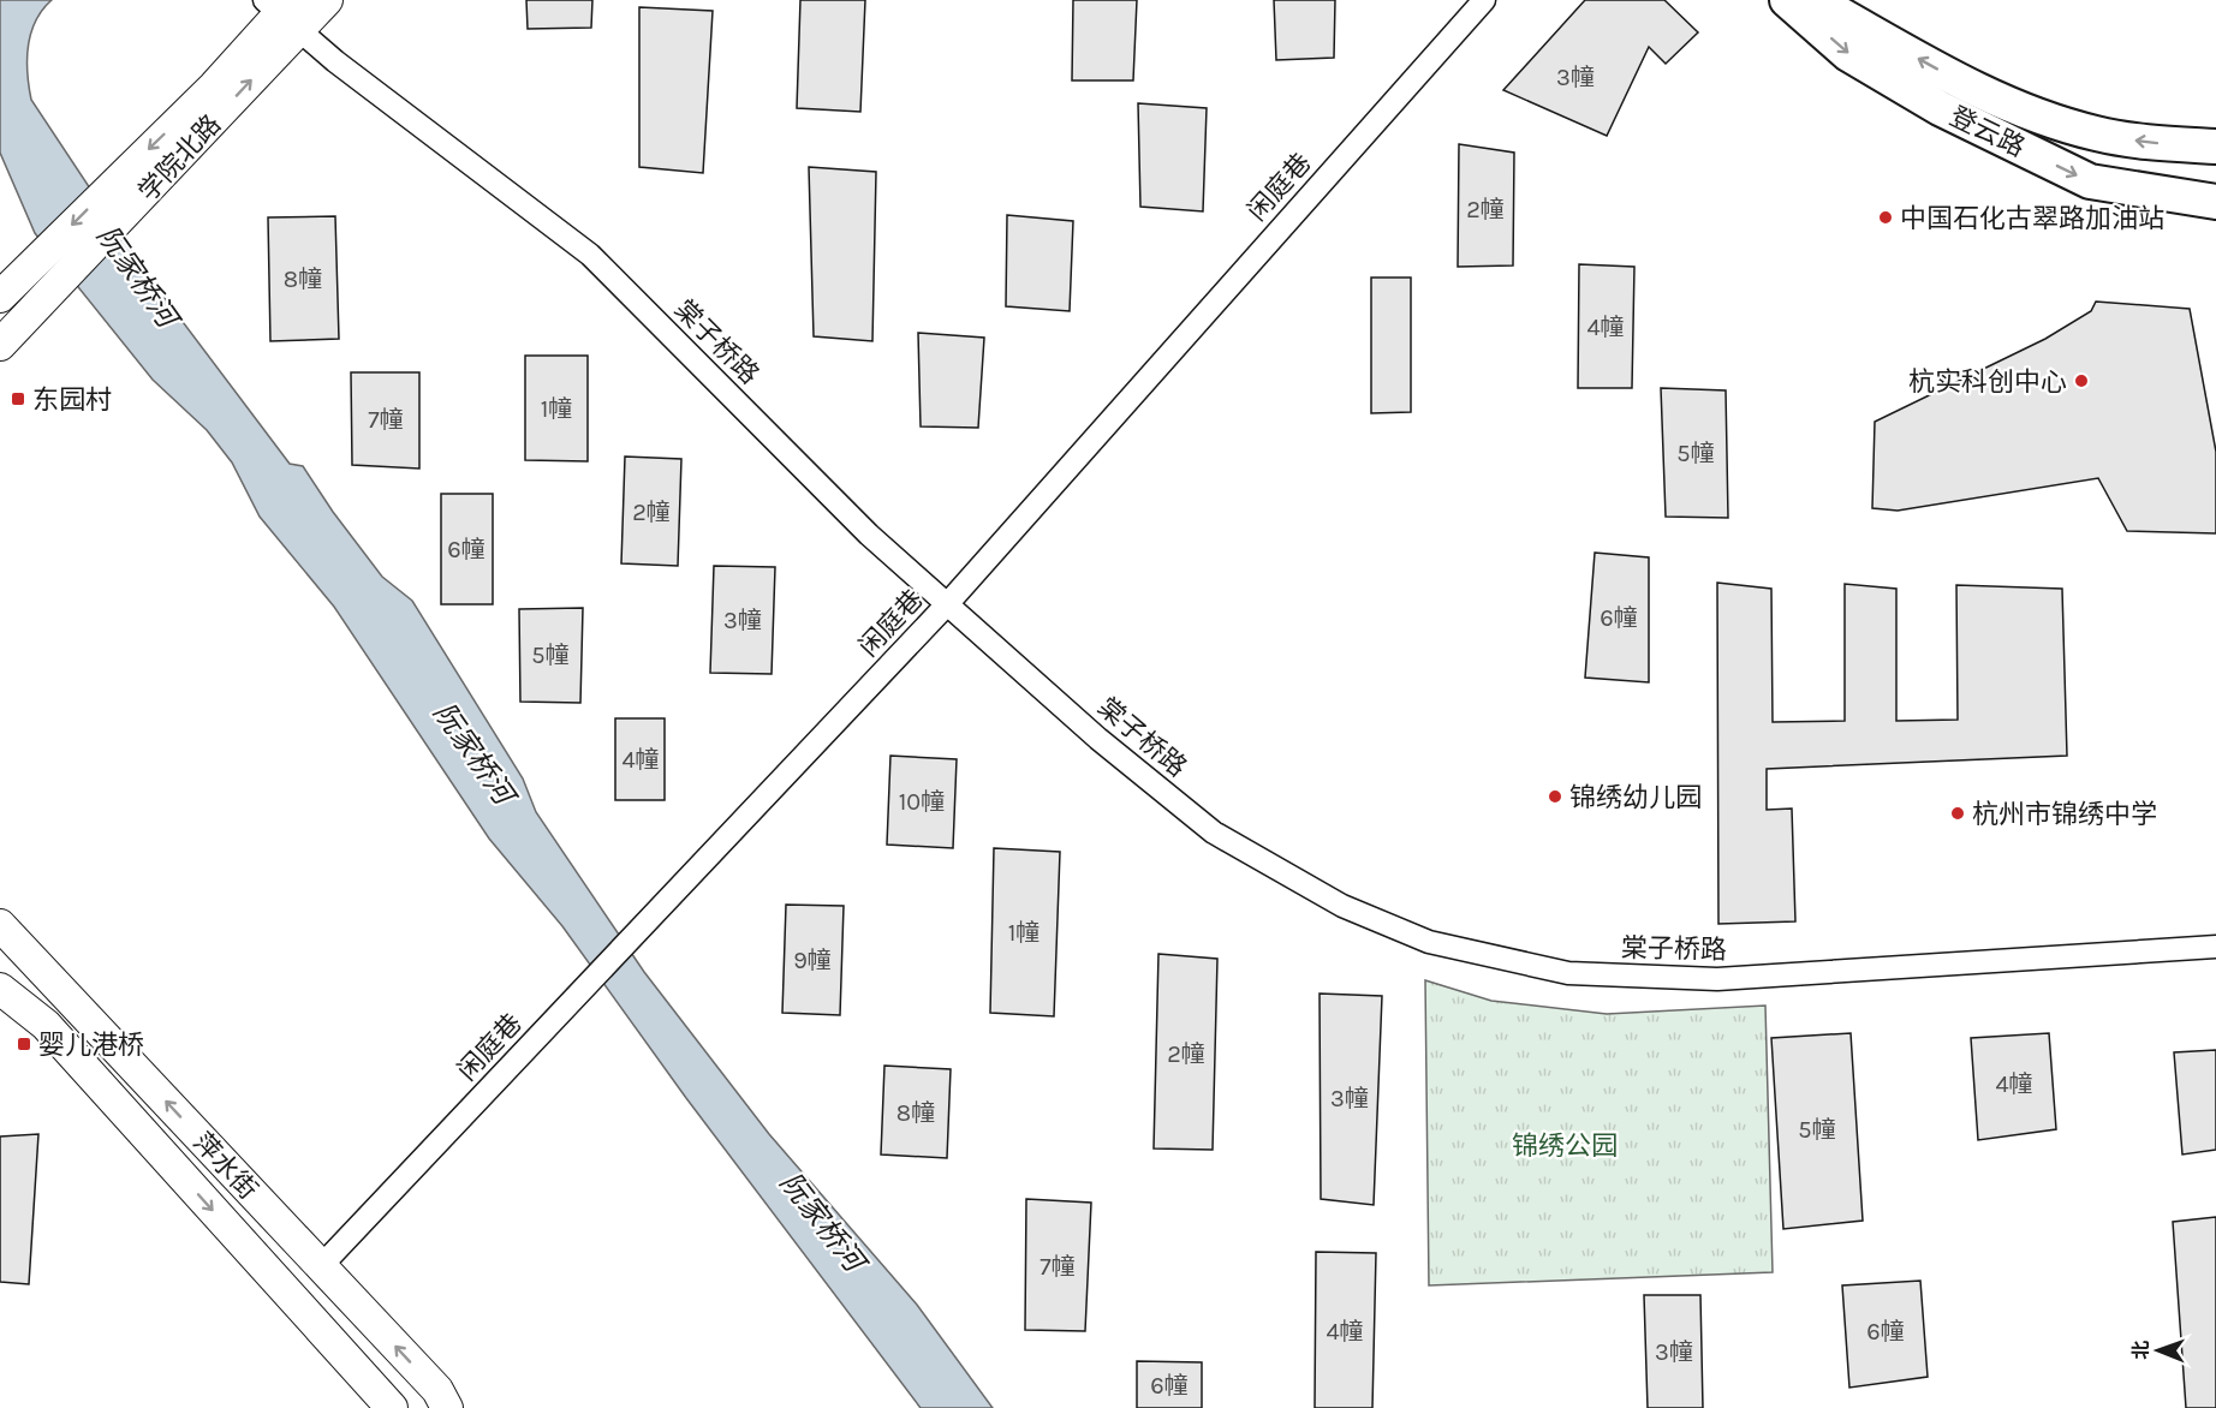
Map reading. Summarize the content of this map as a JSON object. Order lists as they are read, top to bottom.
{
  "streets": {
    "main road": ["登云路", "学院北路", "萍水街"],
    "street": ["闲庭巷", "棠子桥路"]
  },
  "crossings": [
    ["学院北路", "棠子桥路"],
    ["闲庭巷", "棠子桥路"],
    ["闲庭巷", "萍水街"]
  ],
  "water": ["阮家桥河"],
  "parks": ["锦绣公园"],
  "places": {
    "other": [
      "中国石化古翠路加油站",
      "杭实科创中心",
      "锦绣幼儿园",
      "杭州市锦绣中学"
    ],
    "transit": ["东园村", "婴儿港桥"]
  },
  "house_numbers": [
    "3幢",
    "2幢",
    "8幢",
    "4幢",
    "1幢",
    "7幢",
    "5幢",
    "2幢",
    "6幢",
    "6幢",
    "3幢",
    "5幢",
    "4幢",
    "10幢",
    "1幢",
    "9幢",
    "2幢",
    "4幢",
    "3幢",
    "8幢",
    "5幢",
    "7幢",
    "4幢",
    "6幢",
    "3幢",
    "6幢"
  ],
  "north": "left"
}
